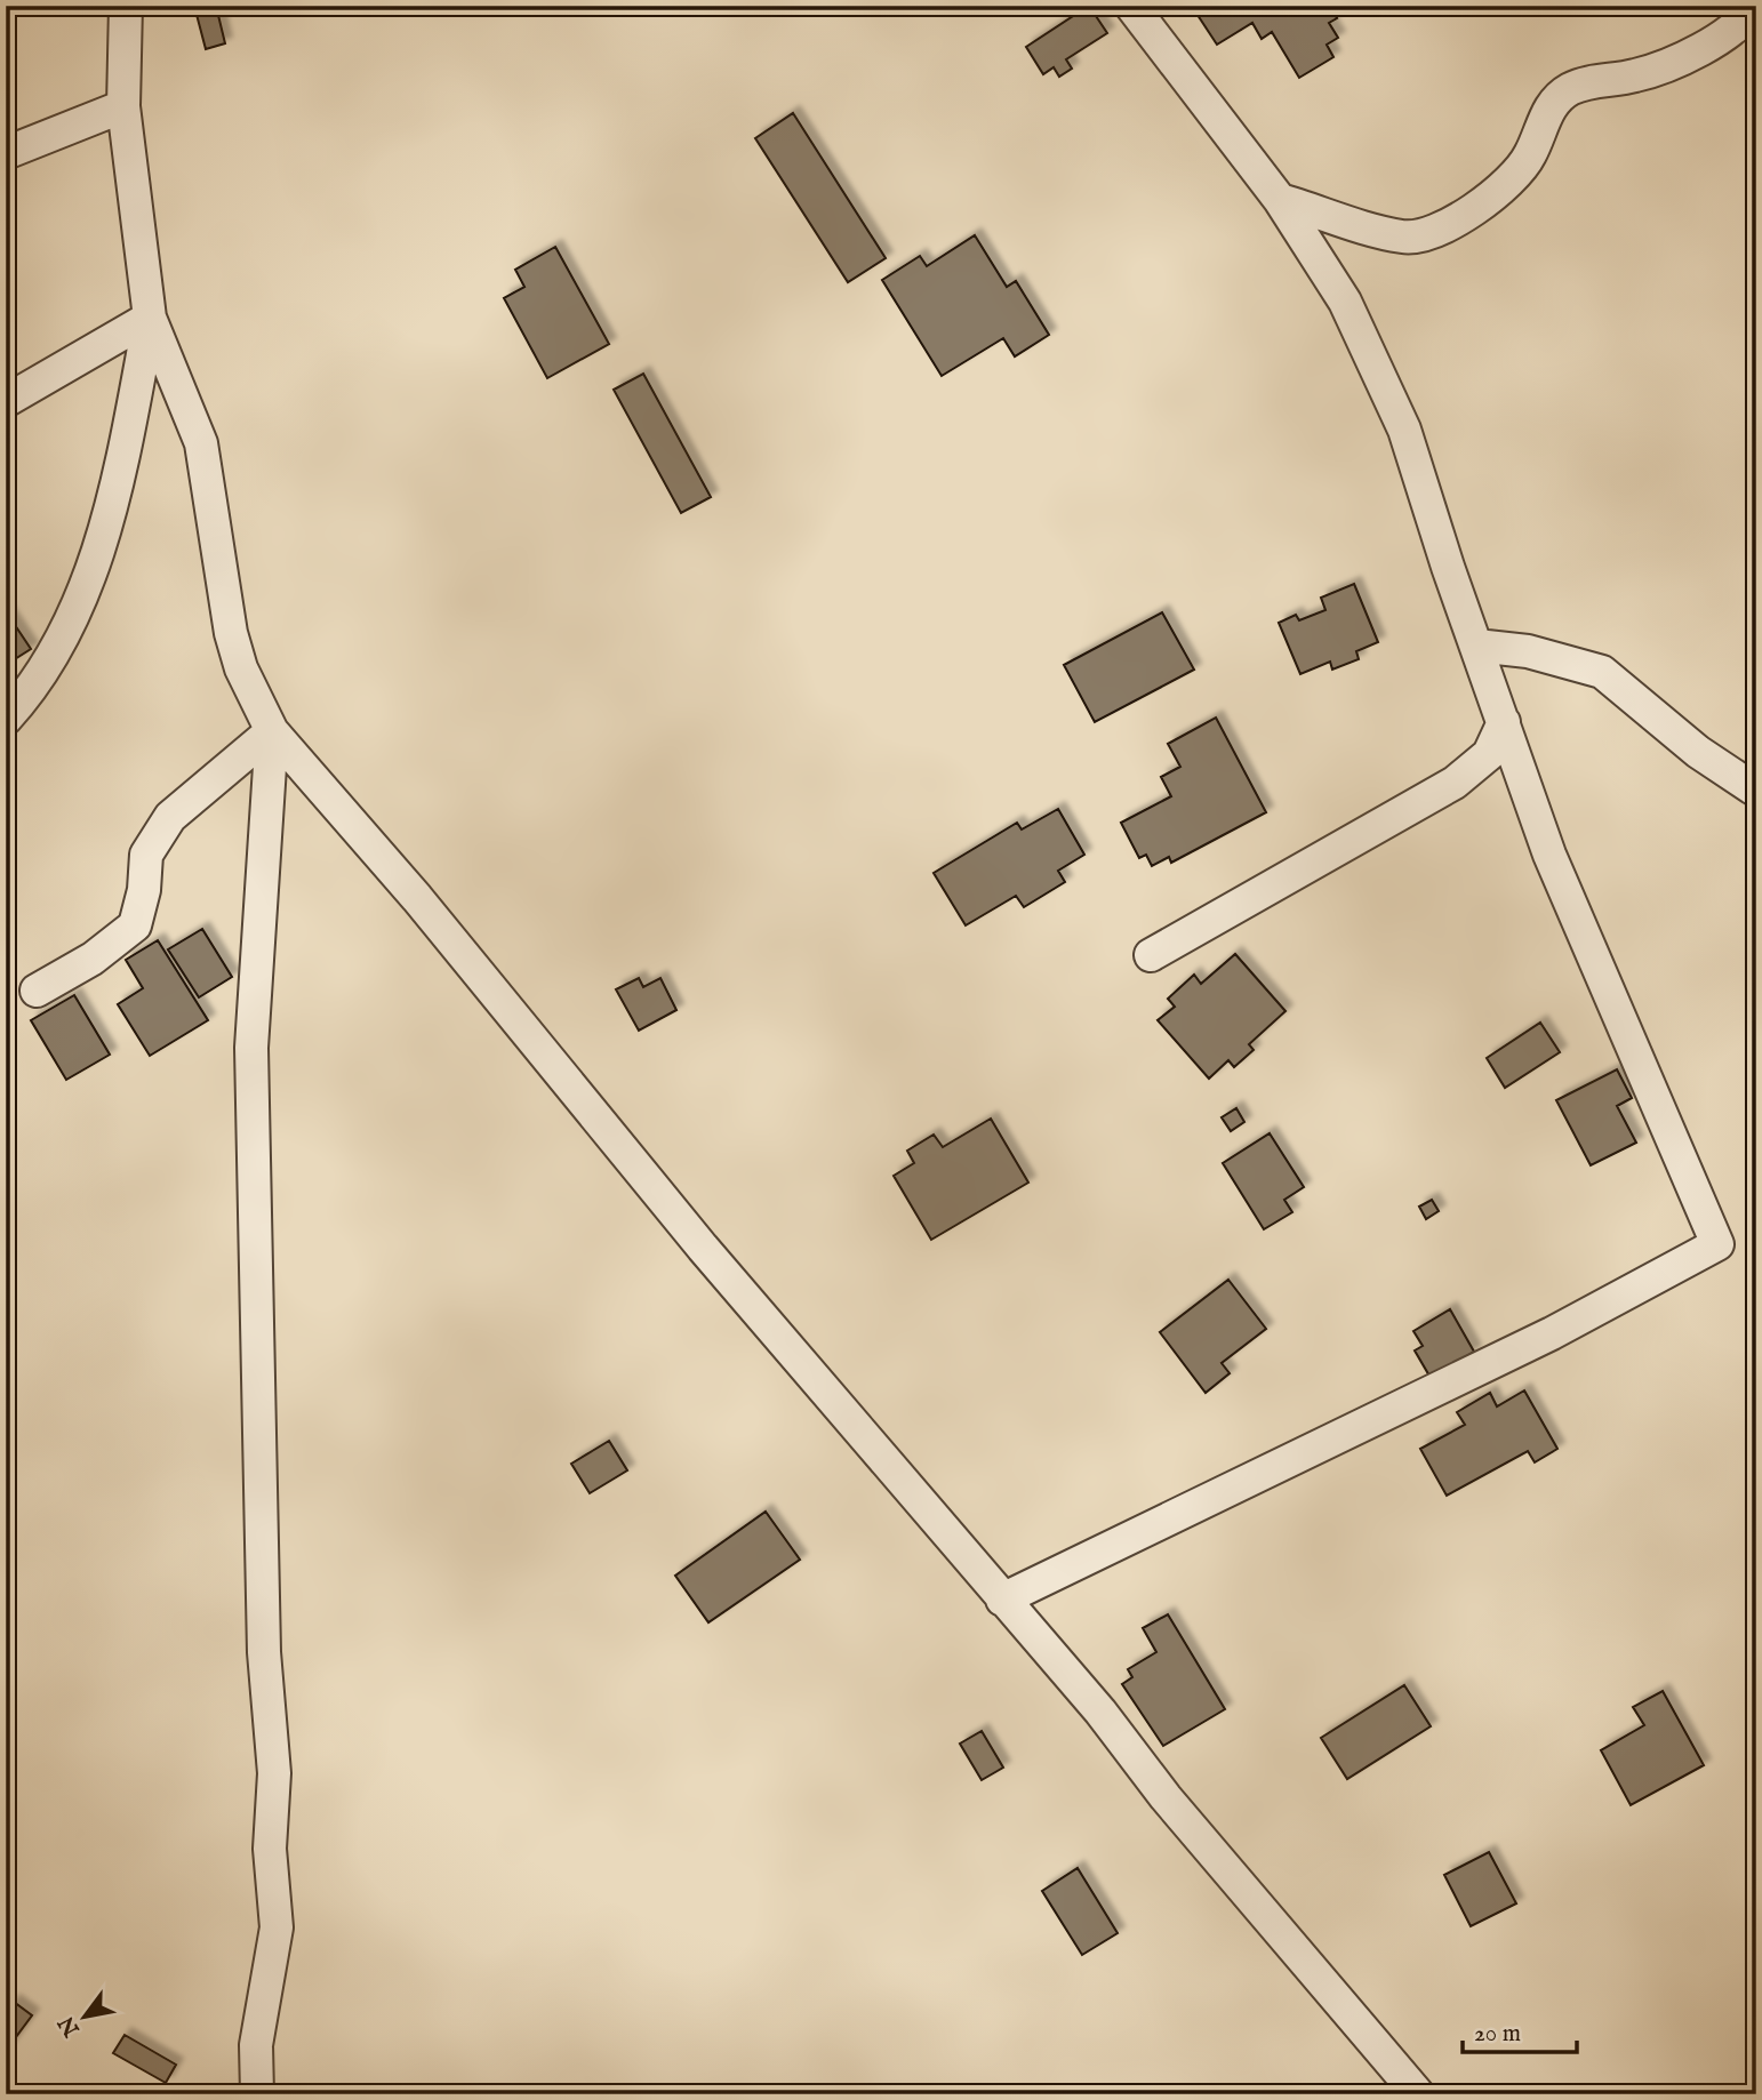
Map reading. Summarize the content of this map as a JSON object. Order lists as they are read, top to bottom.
{
  "scale_bar": "20 m",
  "north": "bottom left"
}
